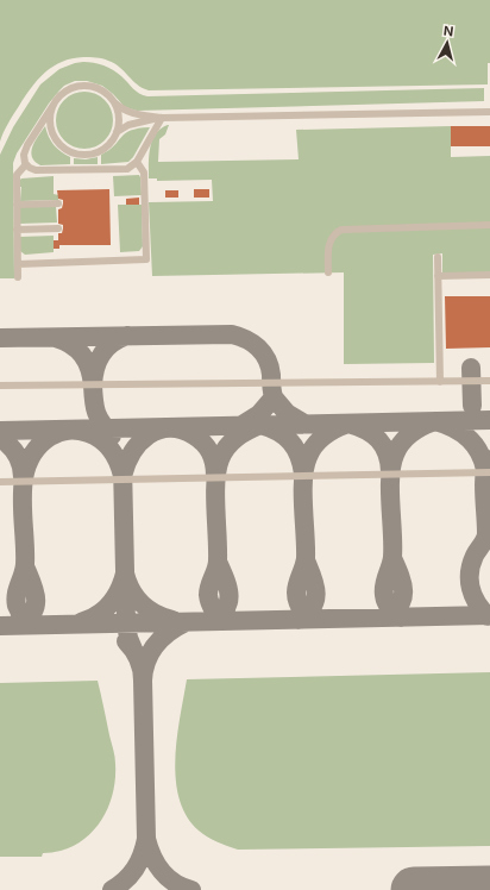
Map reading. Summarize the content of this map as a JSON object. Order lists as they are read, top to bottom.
{
  "north": "top"
}
